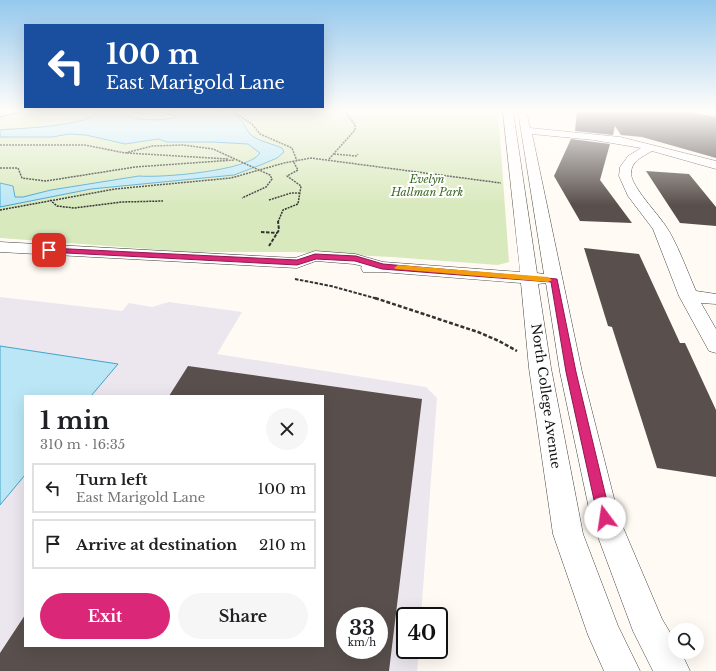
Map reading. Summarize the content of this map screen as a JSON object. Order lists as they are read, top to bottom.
{
  "streets": {
    "street": ["North College Avenue"]
  },
  "parks": ["Evelyn Hallman Park"],
  "page": {
    "turn": ["100 m", "East Marigold Lane"],
    "heading": ["1 min", "310 m · 16:35"],
    "list": [
      {
        "name": "Turn left",
        "note": "East Marigold Lane",
        "value": "100 m"
      },
      {
        "name": "Arrive at destination",
        "value": "210 m"
      }
    ],
    "buttons": ["Exit", "Share"],
    "speed": "33 km/h",
    "limit": "40"
  }
}
